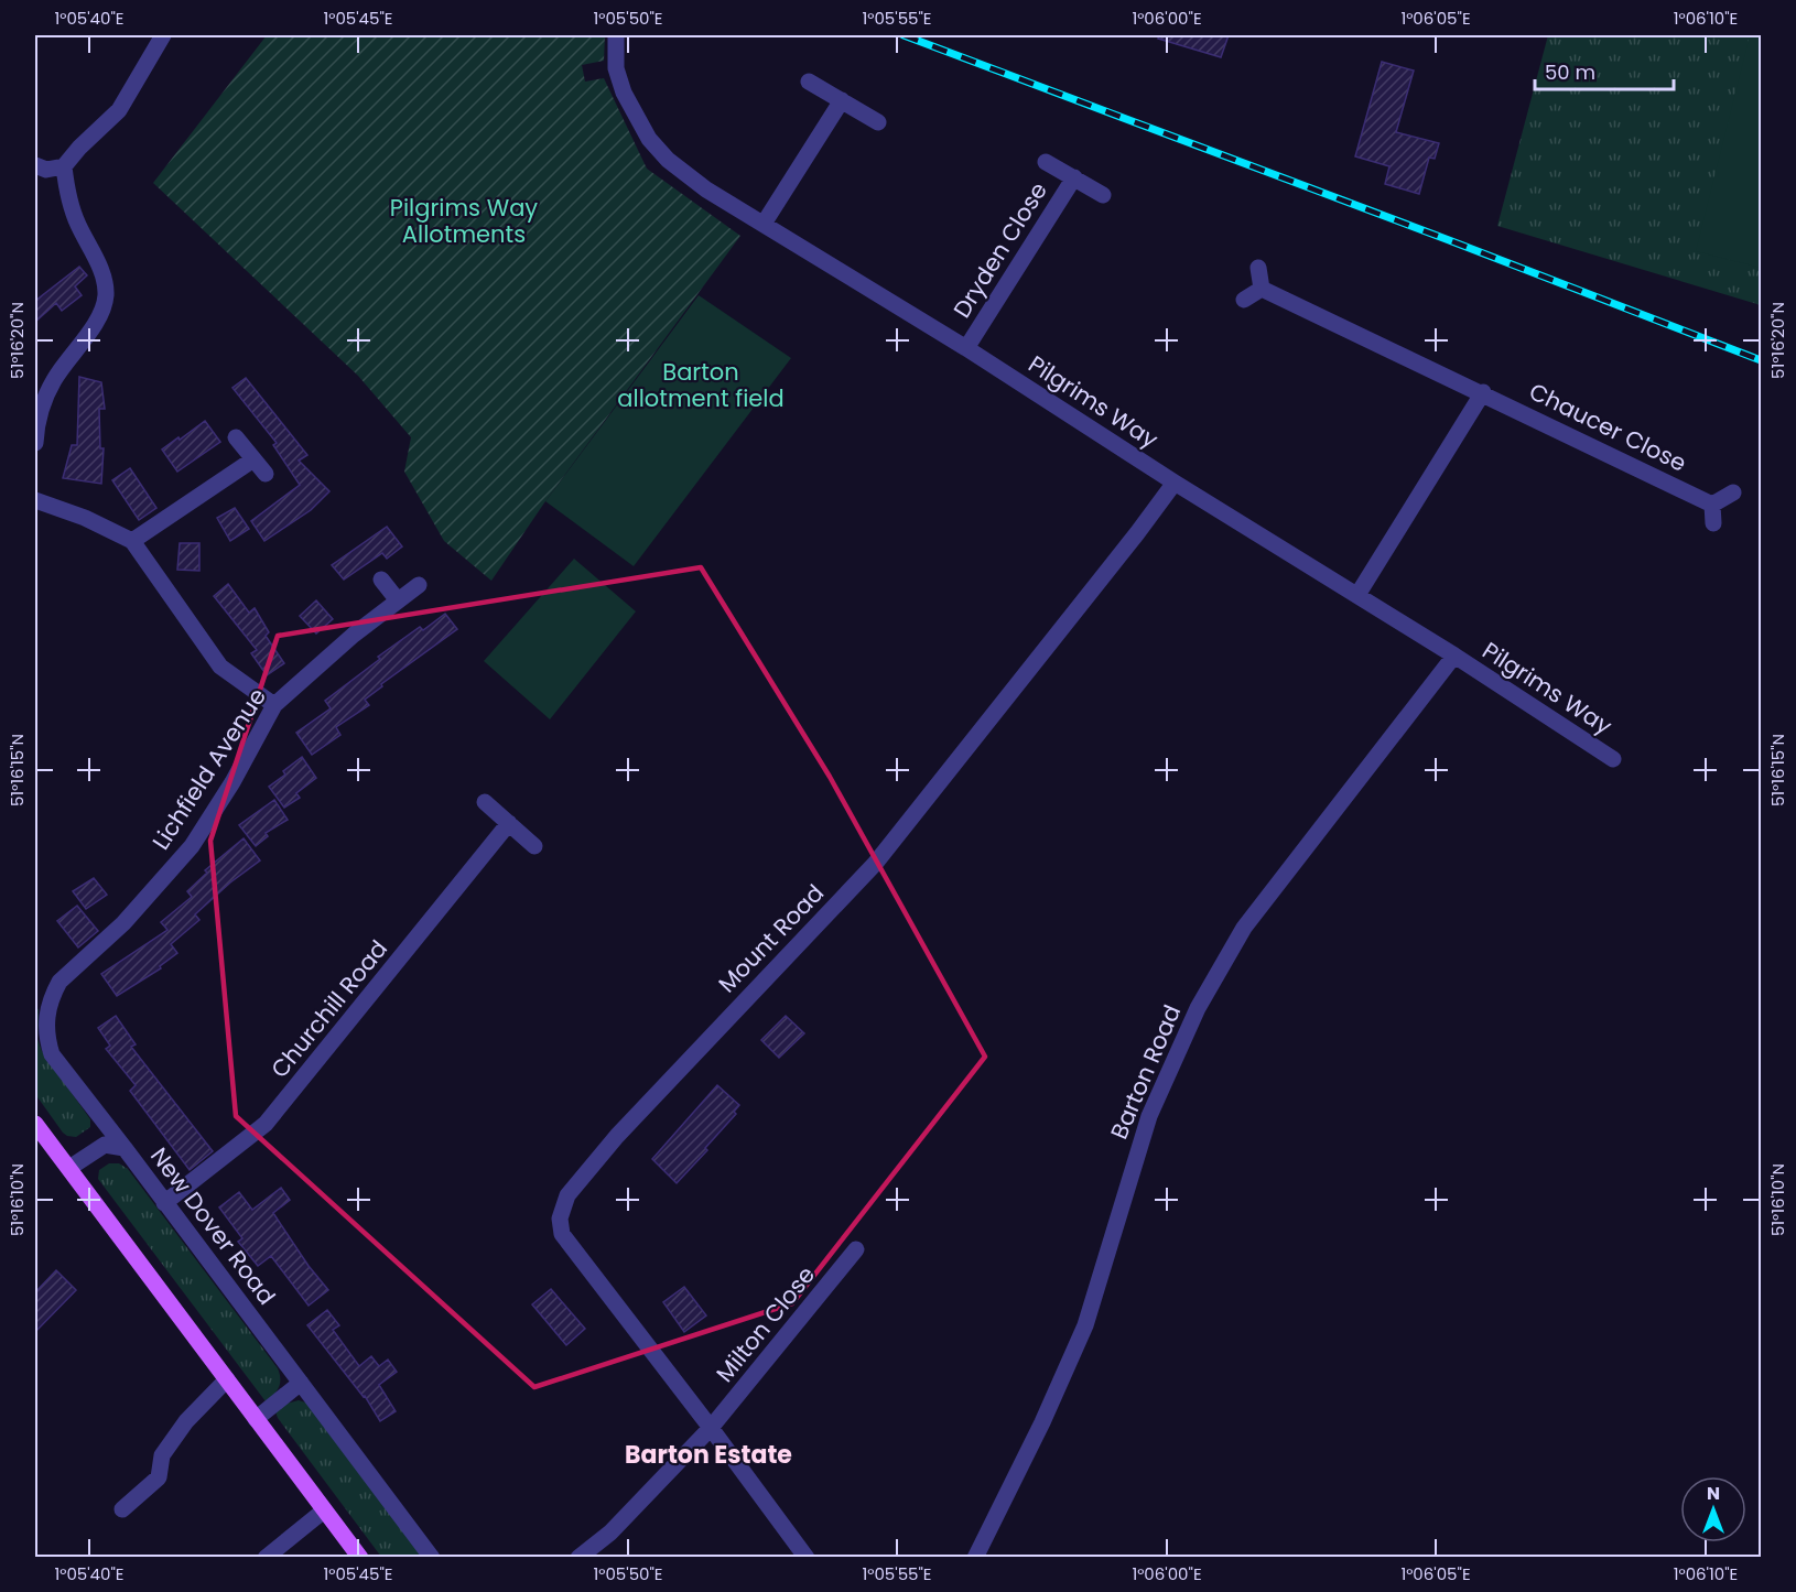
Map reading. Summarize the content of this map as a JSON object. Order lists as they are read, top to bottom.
{
  "streets": {
    "street": [
      "Dryden Close",
      "Pilgrims Way",
      "Chaucer Close",
      "Lichfield Avenue",
      "Mount Road",
      "Churchill Road",
      "Barton Road",
      "New Dover Road",
      "Milton Close"
    ]
  },
  "crossings": [
    ["Dryden Close", "Pilgrims Way"],
    ["Pilgrims Way", "Mount Road"],
    ["Pilgrims Way", "Barton Road"],
    ["Lichfield Avenue", "New Dover Road"],
    ["Mount Road", "Milton Close"],
    ["Churchill Road", "New Dover Road"]
  ],
  "districts": ["Barton Estate"],
  "parks": ["Pilgrims Way Allotments", "Barton allotment field"],
  "scale_bar": "50 m",
  "north": "top",
  "coordinates": [
    "1°05'40\"E",
    "1°05'45\"E",
    "1°05'50\"E",
    "1°05'55\"E",
    "1°06'00\"E",
    "1°06'05\"E",
    "1°06'10\"E",
    "51°16'20\"N",
    "51°16'15\"N",
    "51°16'10\"N"
  ]
}
